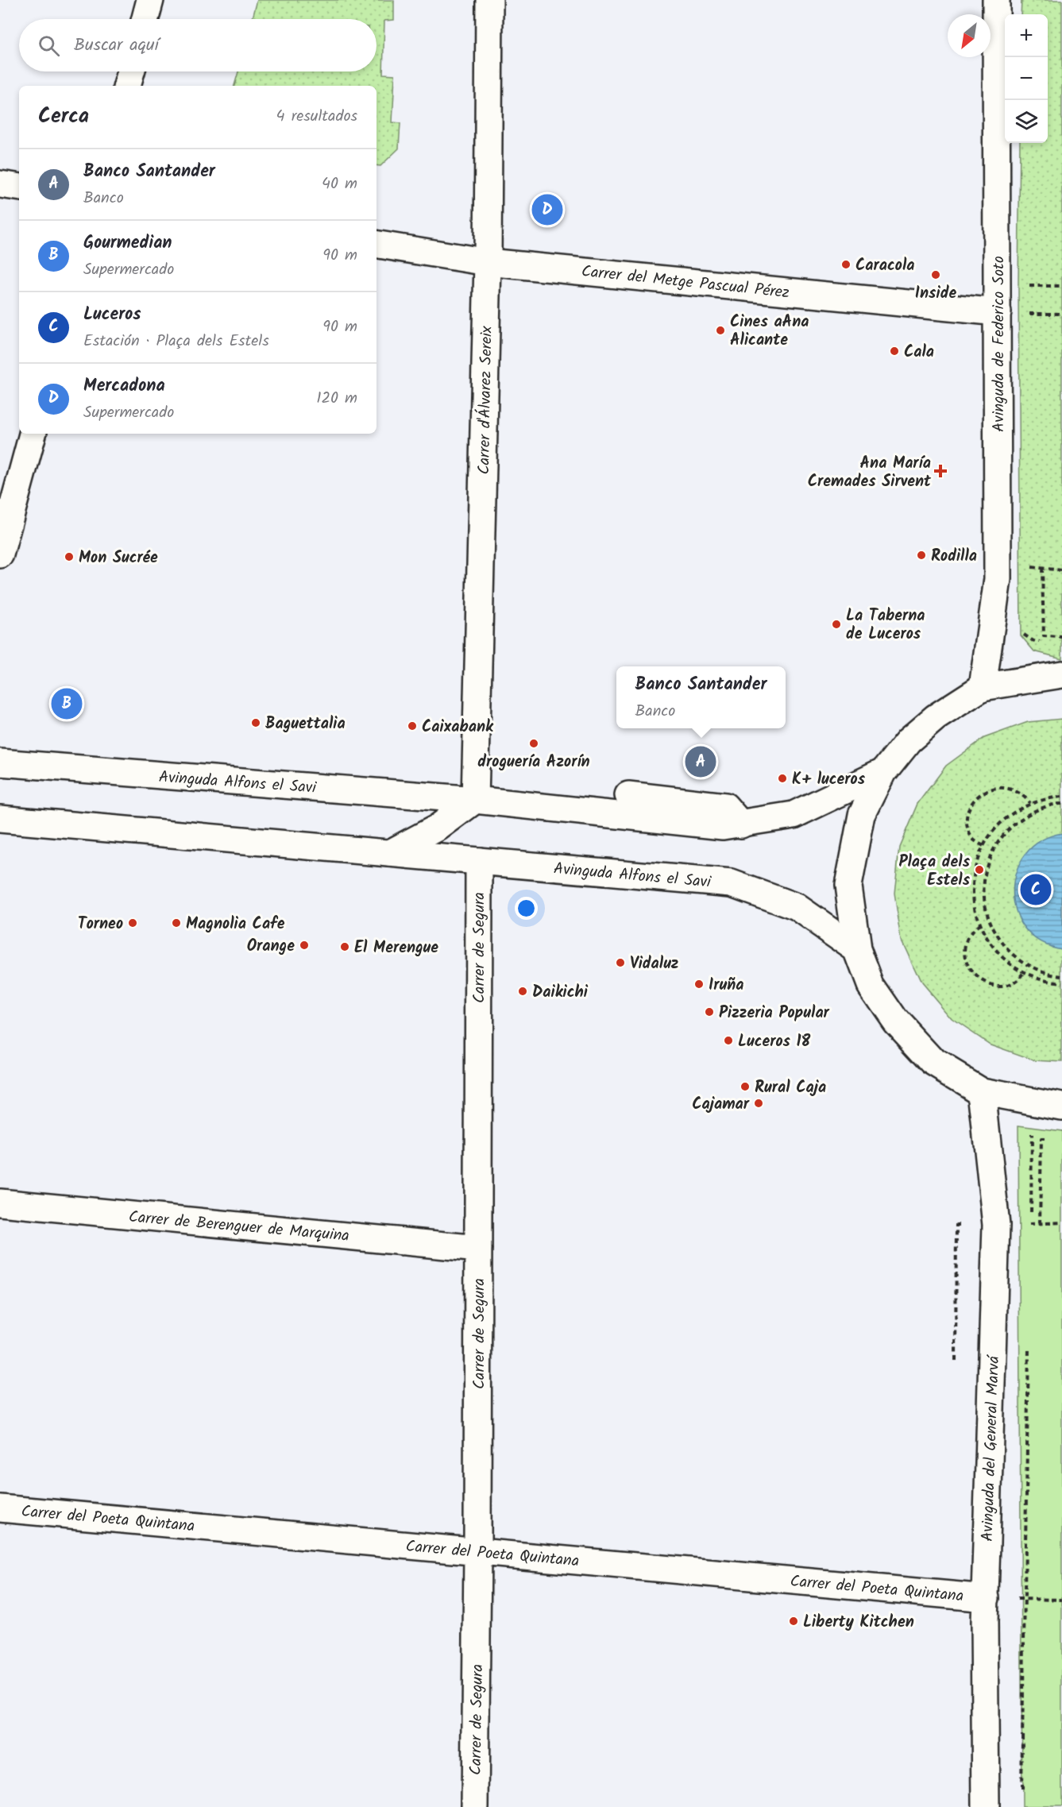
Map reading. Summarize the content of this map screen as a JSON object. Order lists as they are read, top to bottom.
{
  "streets": {
    "street": [
      "Carrer del Metge Pascual Pérez",
      "Avinguda de Federico Soto",
      "Carrer d'Álvarez Sereix",
      "Avinguda Alfons el Savi",
      "Carrer de Segura",
      "Carrer de Berenguer de Marquina",
      "Avinguda del General Marvá",
      "Carrer del Poeta Quintana"
    ]
  },
  "crossings": [
    ["Carrer del Metge Pascual Pérez", "Avinguda de Federico Soto"],
    ["Carrer del Metge Pascual Pérez", "Carrer d'Álvarez Sereix"],
    ["Carrer d'Álvarez Sereix", "Avinguda Alfons el Savi"],
    ["Avinguda Alfons el Savi", "Carrer de Segura"],
    ["Carrer de Segura", "Carrer de Berenguer de Marquina"],
    ["Carrer de Segura", "Carrer del Poeta Quintana"],
    ["Avinguda del General Marvá", "Carrer del Poeta Quintana"]
  ],
  "places": {
    "other": [
      "Caracola",
      "Inside",
      "Cines aAna Alicante",
      "Cala",
      "Rodilla",
      "Mon Sucrée",
      "La Taberna de Luceros",
      "Baguettalia",
      "Caixabank",
      "droguería Azorín",
      "K+ luceros",
      "Plaça dels Estels",
      "Torneo",
      "Magnolia Cafe",
      "Orange",
      "El Merengue",
      "Vidaluz",
      "Iruña",
      "Daikichi",
      "Pizzeria Popular",
      "Luceros 18",
      "Rural Caja",
      "Cajamar",
      "Liberty Kitchen"
    ],
    "health": ["Ana María Cremades Sirvent"]
  },
  "north": "bottom left",
  "page": {
    "map_buttons": ["+", "−"],
    "search": "Buscar aquí",
    "heading": ["Cerca", "4 resultados"],
    "list": [
      {
        "mark": "A",
        "name": "Banco Santander",
        "note": "Banco",
        "value": "40 m"
      },
      {
        "mark": "B",
        "name": "Gourmedian",
        "note": "Supermercado",
        "value": "90 m"
      },
      {
        "mark": "C",
        "name": "Luceros",
        "note": "Estación · Plaça dels Estels",
        "value": "90 m"
      },
      {
        "mark": "D",
        "name": "Mercadona",
        "note": "Supermercado",
        "value": "120 m"
      }
    ],
    "pins": [
      "D",
      "B",
      "A",
      "C"
    ],
    "popup": ["Banco Santander", "Banco"]
  }
}
